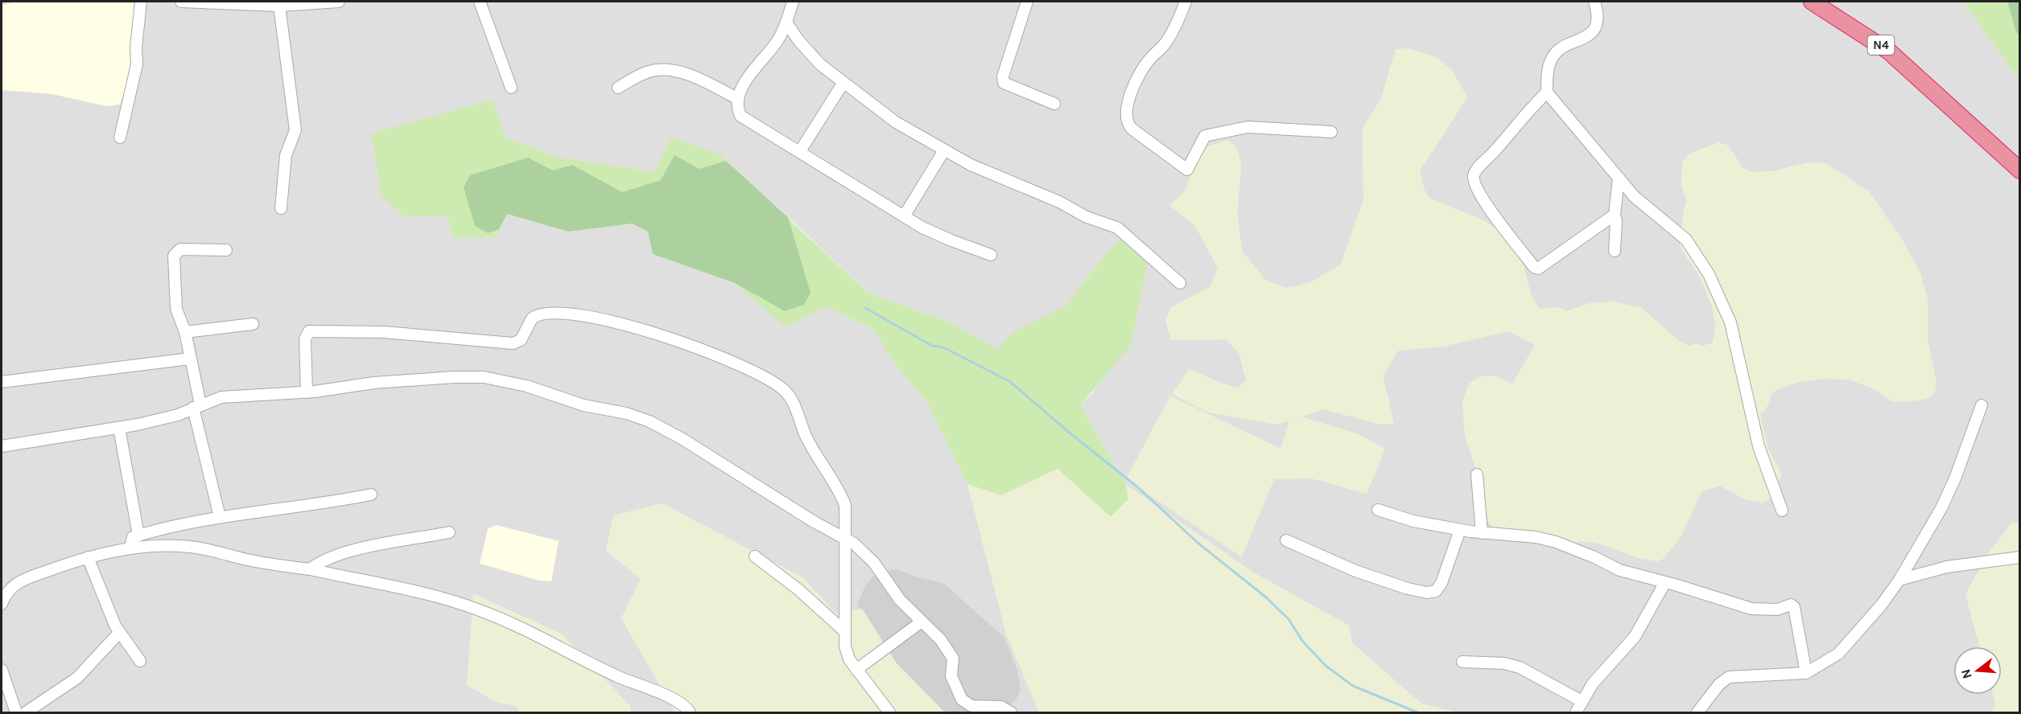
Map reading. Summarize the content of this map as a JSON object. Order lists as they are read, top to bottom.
{
  "streets": {
    "highway": ["N4"]
  },
  "north": "left"
}
